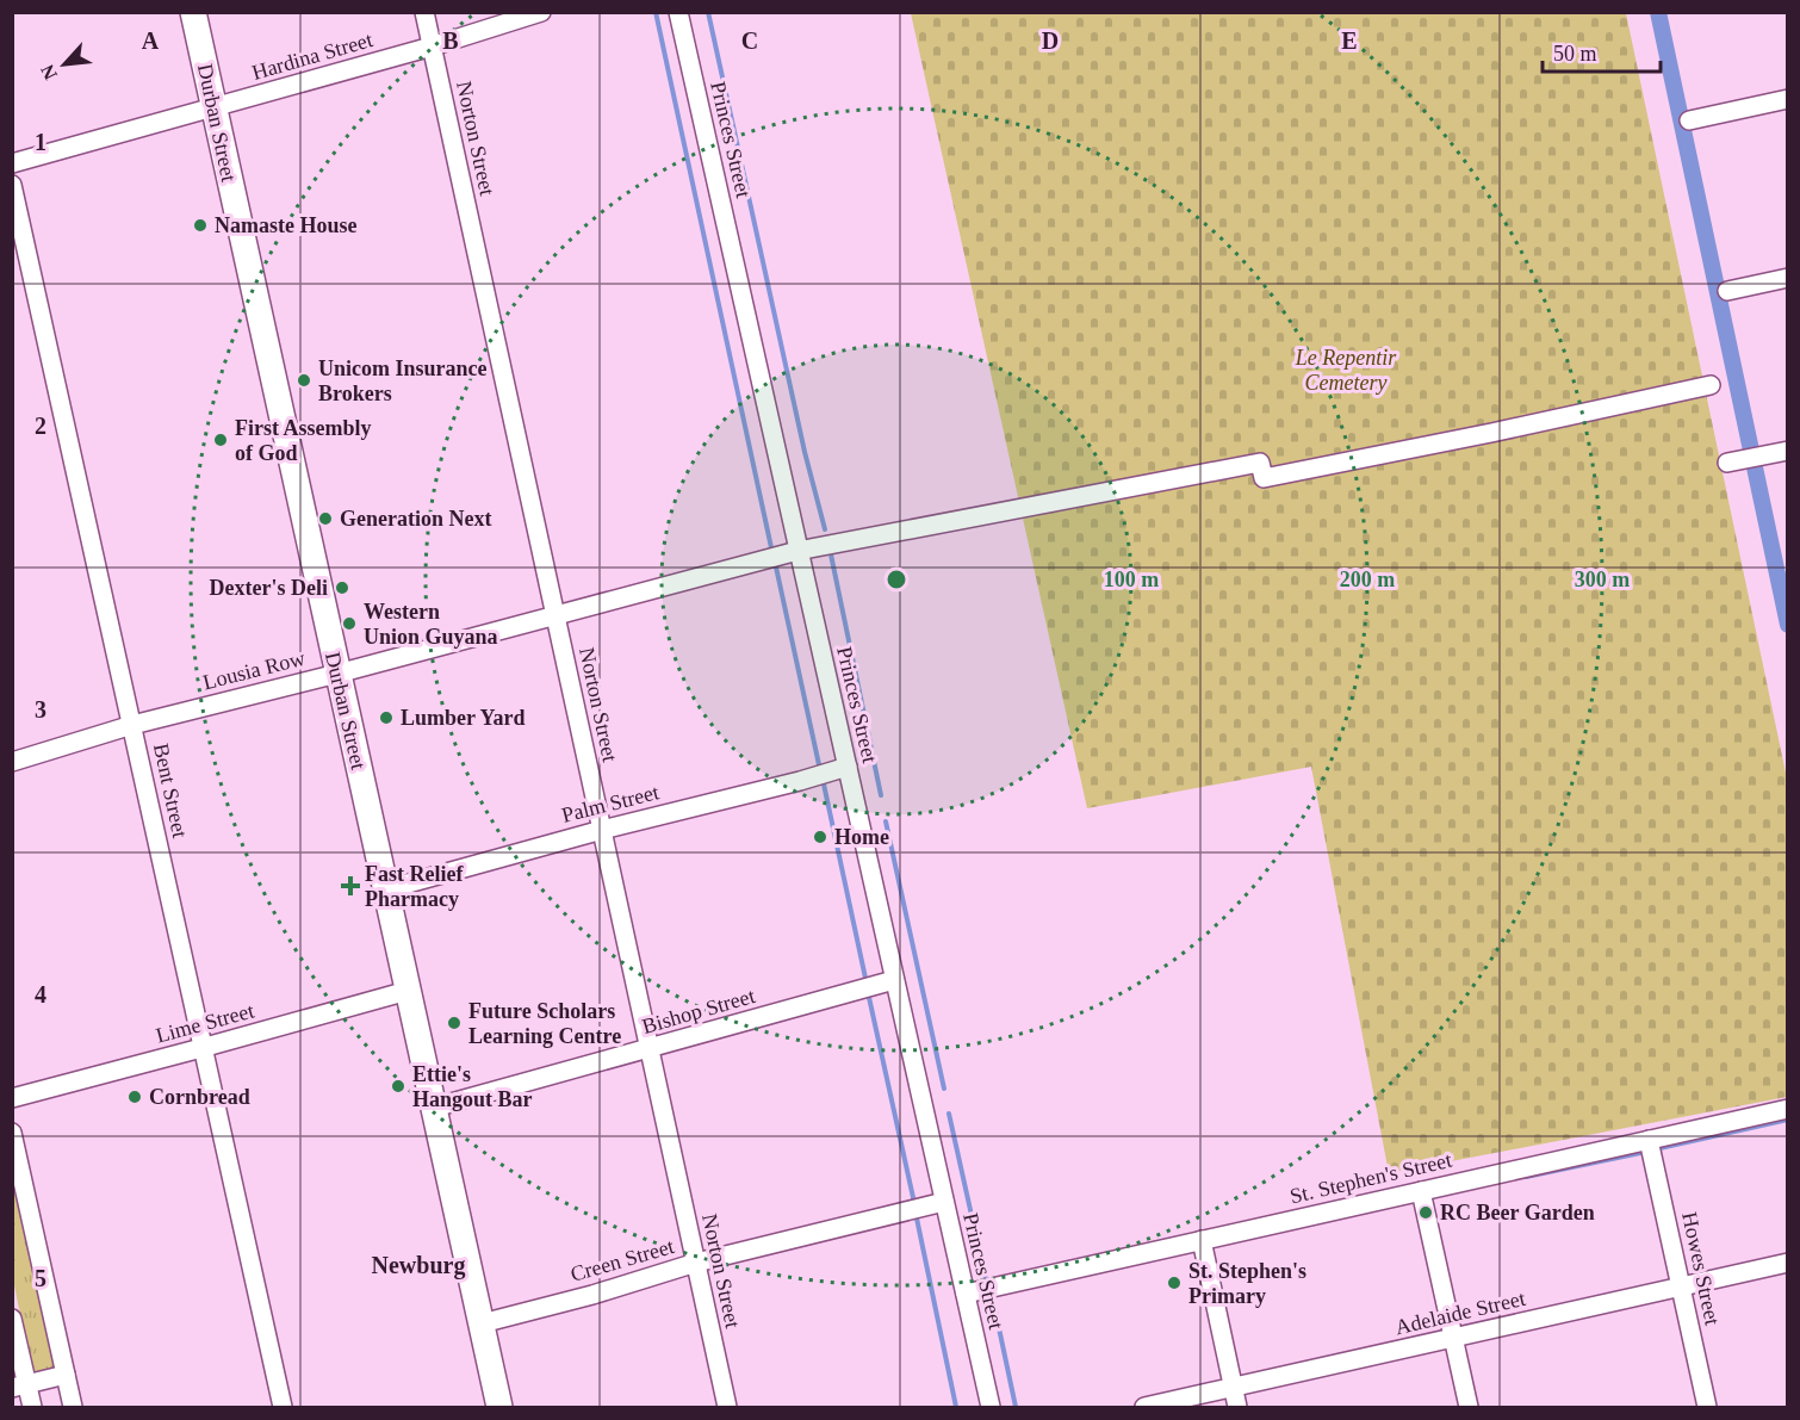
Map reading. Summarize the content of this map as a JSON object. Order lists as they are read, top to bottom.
{
  "streets": {
    "street": [
      "Hardina Street",
      "Durban Street",
      "Norton Street",
      "Princes Street",
      "Lousia Row",
      "Bent Street",
      "Palm Street",
      "Bishop Street",
      "Lime Street",
      "St. Stephen's Street",
      "Creen Street",
      "Howes Street",
      "Adelaide Street"
    ]
  },
  "crossings": [
    ["Hardina Street", "Durban Street"],
    ["Hardina Street", "Norton Street"],
    ["Durban Street", "Lousia Row"],
    ["Durban Street", "Palm Street"],
    ["Durban Street", "Bishop Street"],
    ["Durban Street", "Lime Street"],
    ["Durban Street", "Creen Street"],
    ["Norton Street", "Lousia Row"],
    ["Norton Street", "Palm Street"],
    ["Norton Street", "Bishop Street"],
    ["Norton Street", "Creen Street"],
    ["Princes Street", "Lousia Row"],
    ["Princes Street", "Palm Street"],
    ["Princes Street", "Bishop Street"],
    ["Princes Street", "St. Stephen's Street"],
    ["Princes Street", "Creen Street"],
    ["Lousia Row", "Bent Street"],
    ["Bent Street", "Lime Street"],
    ["St. Stephen's Street", "Howes Street"],
    ["Howes Street", "Adelaide Street"]
  ],
  "districts": ["Newburg"],
  "parks": ["Le Repentir Cemetery"],
  "places": {
    "other": [
      "Namaste House",
      "Unicom Insurance Brokers",
      "First Assembly of God",
      "Generation Next",
      "Dexter's Deli",
      "Western Union Guyana",
      "Lumber Yard",
      "Home",
      "Future Scholars Learning Centre",
      "Ettie's Hangout Bar",
      "Cornbread",
      "RC Beer Garden",
      "St. Stephen's Primary"
    ],
    "health": ["Fast Relief Pharmacy"]
  },
  "scale_bar": "50 m",
  "north": "bottom left",
  "grid": {
    "columns": [
      "A",
      "B",
      "C",
      "D",
      "E"
    ],
    "rows": [
      "1",
      "2",
      "3",
      "4",
      "5"
    ]
  },
  "rings": ["100 m", "200 m", "300 m"]
}
